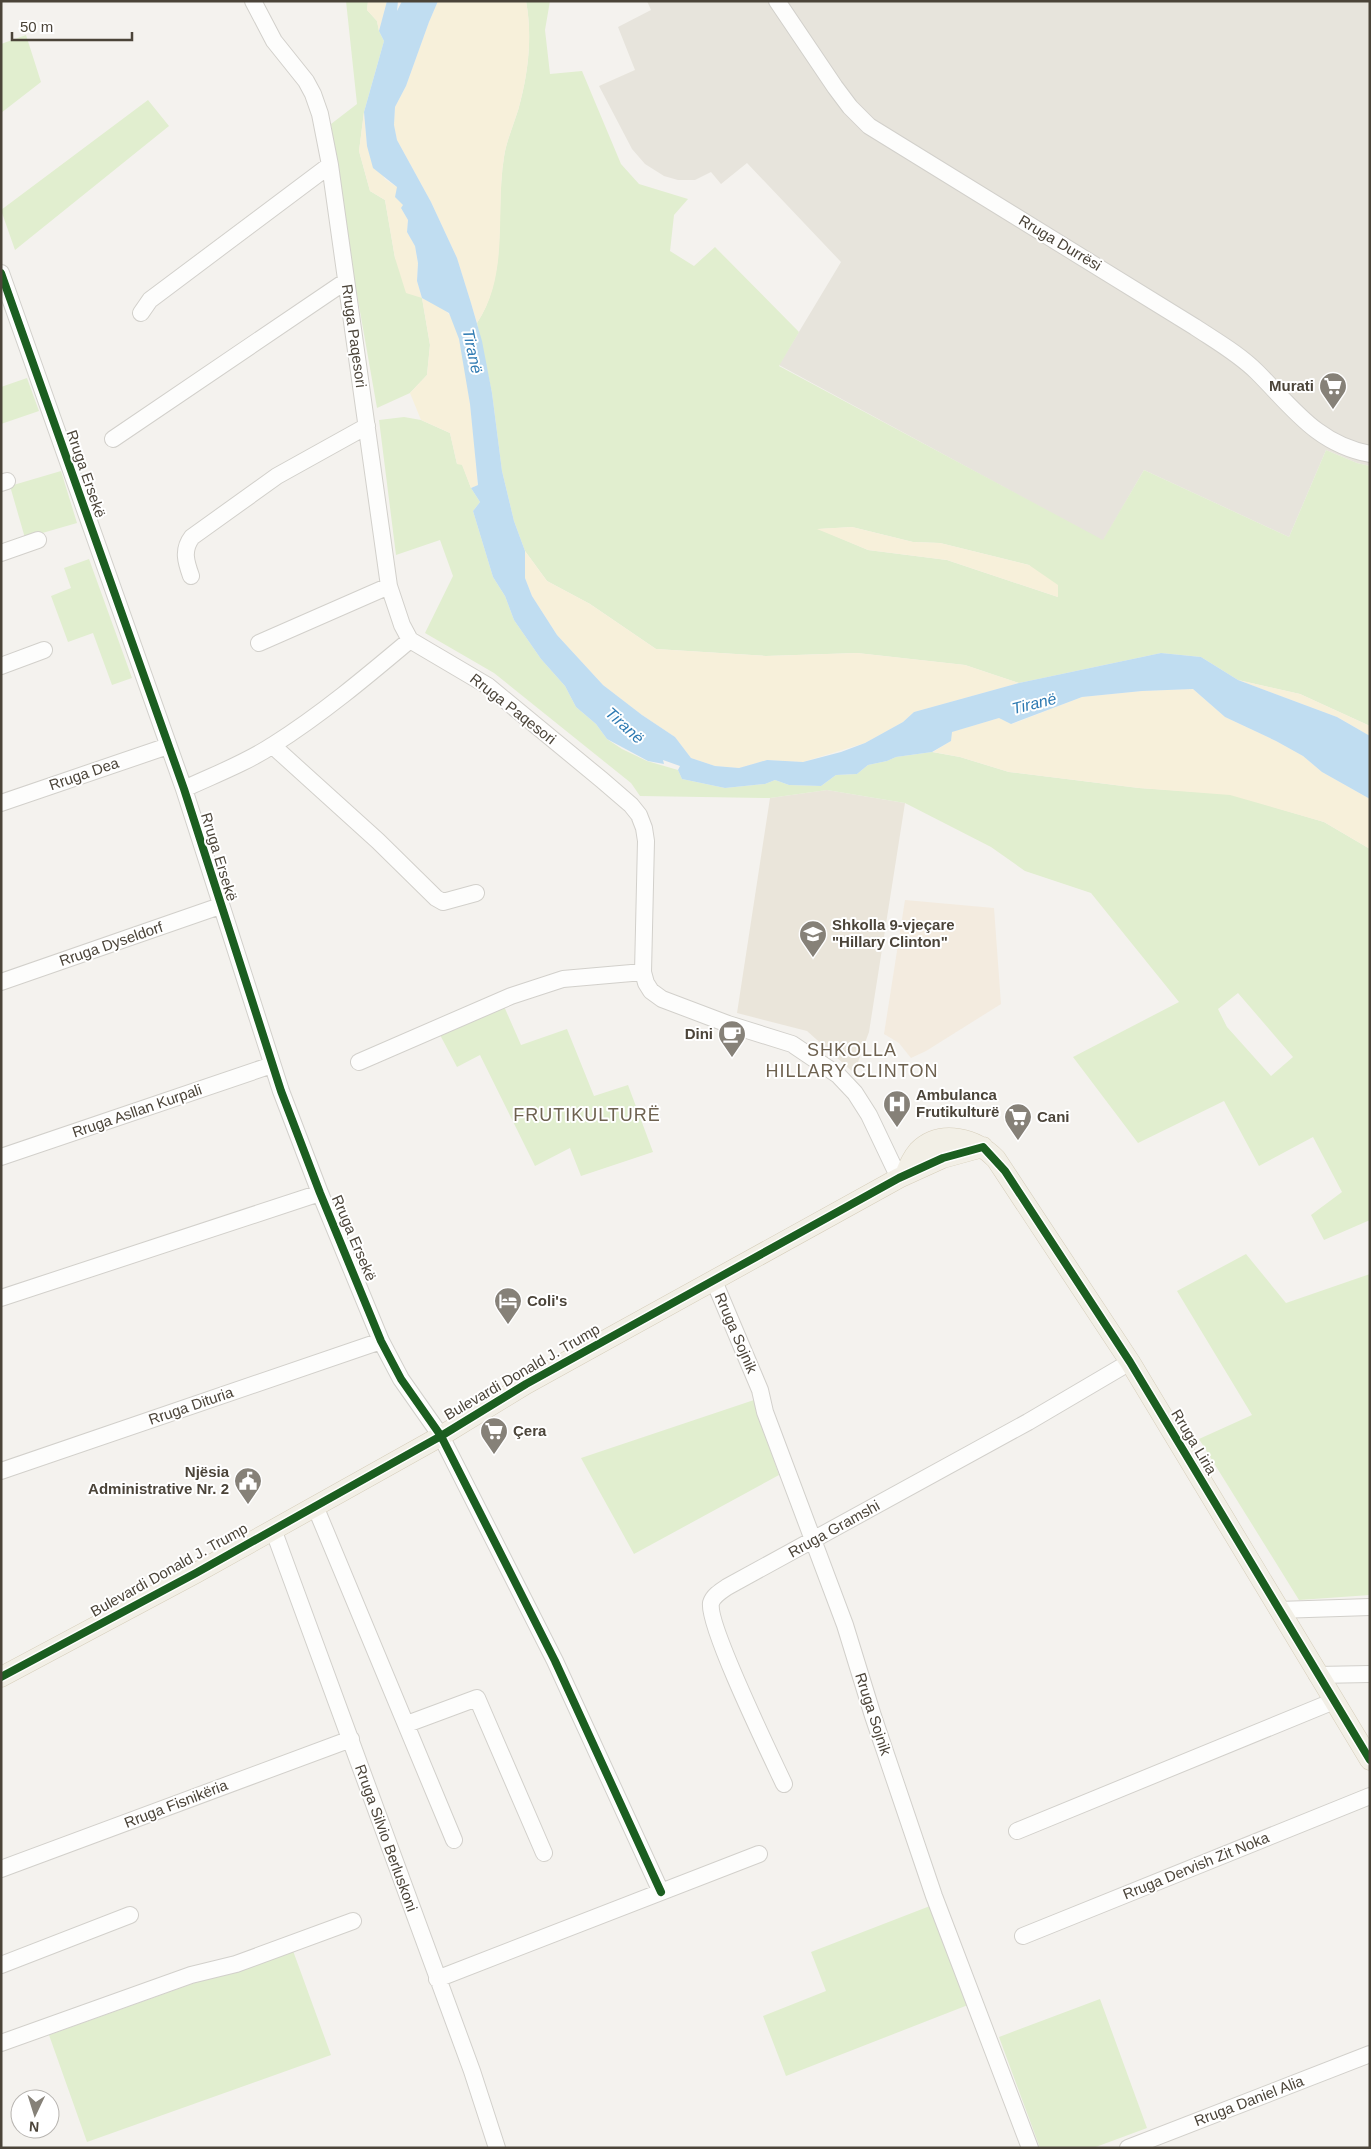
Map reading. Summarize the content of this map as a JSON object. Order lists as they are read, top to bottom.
{
  "streets": {
    "main road": ["Bulevardi Donald J. Trump", "Rruga Liria"],
    "street": [
      "Rruga Durrësi",
      "Rruga Paqesori",
      "Rruga Ersekë",
      "Rruga Dea",
      "Rruga Dyseldorf",
      "Rruga Asllan Kurpali",
      "Rruga Sojnik",
      "Rruga Dituria",
      "Rruga Gramshi",
      "Rruga Fisnikëria",
      "Rruga Silvio Berluskoni",
      "Rruga Dervish Zit Noka",
      "Rruga Daniel Alia"
    ]
  },
  "crossings": [
    ["Rruga Paqesori", "Bulevardi Donald J. Trump"],
    ["Rruga Paqesori", "Rruga Liria"],
    ["Rruga Ersekë", "Rruga Dea"],
    ["Rruga Ersekë", "Rruga Dyseldorf"],
    ["Rruga Ersekë", "Rruga Asllan Kurpali"],
    ["Rruga Ersekë", "Bulevardi Donald J. Trump"],
    ["Rruga Ersekë", "Rruga Dituria"],
    ["Rruga Sojnik", "Bulevardi Donald J. Trump"],
    ["Rruga Sojnik", "Rruga Gramshi"],
    ["Bulevardi Donald J. Trump", "Rruga Liria"],
    ["Bulevardi Donald J. Trump", "Rruga Silvio Berluskoni"],
    ["Rruga Liria", "Rruga Gramshi"],
    ["Rruga Fisnikëria", "Rruga Silvio Berluskoni"]
  ],
  "districts": ["SHKOLLA HILLARY CLINTON", "FRUTIKULTURË"],
  "water": ["Tiranë"],
  "places": {
    "supermarket": ["Murati", "Cani", "Çera"],
    "school or university": ["Shkolla 9-vjeçare \"Hillary Clinton\""],
    "cafe": ["Dini"],
    "hospital": ["Ambulanca Frutikulturë"],
    "hotel": ["Coli's"],
    "public building": ["Njësia Administrative Nr. 2"]
  },
  "scale_bar": "50 m",
  "north": "bottom"
}
